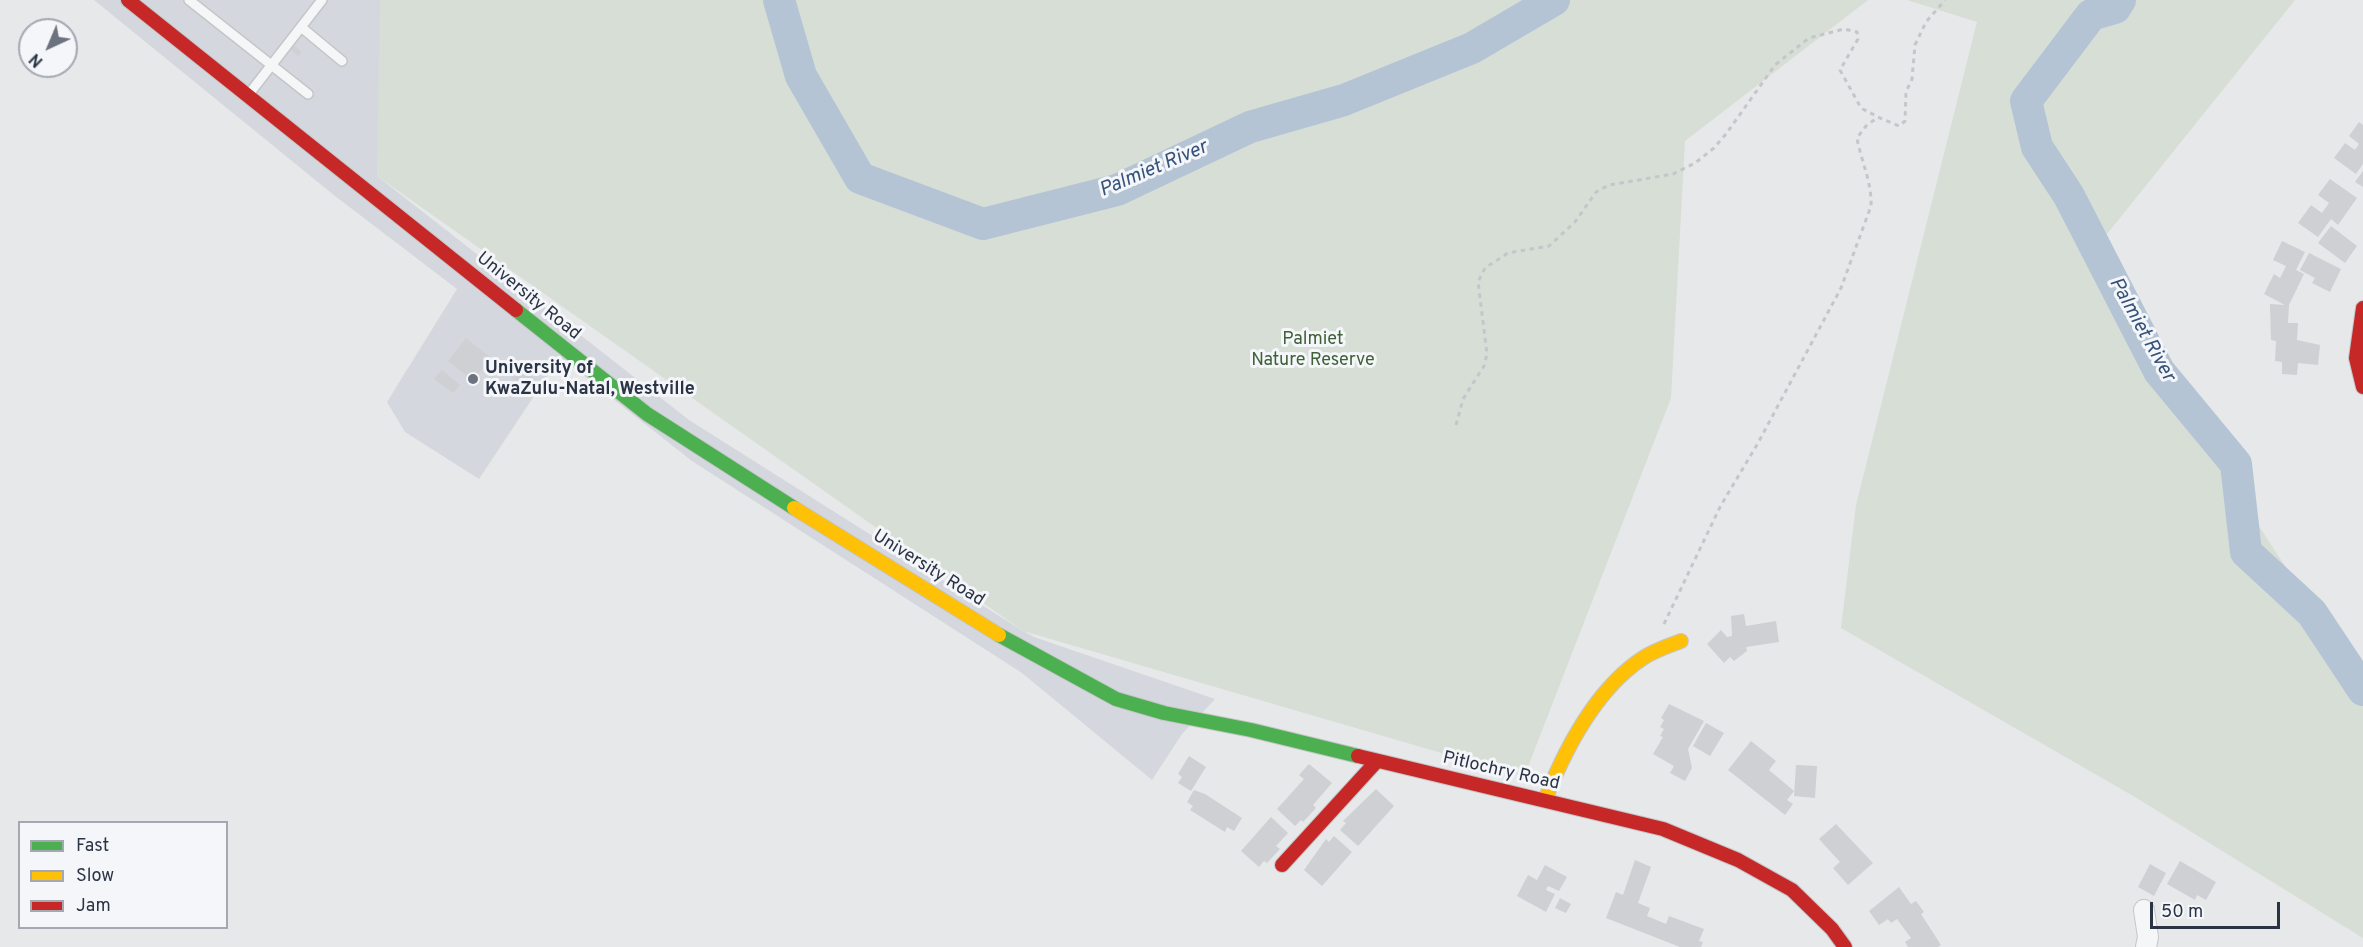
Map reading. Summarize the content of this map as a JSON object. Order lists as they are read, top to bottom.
{
  "streets": {
    "street": ["University Road", "Pitlochry Road"]
  },
  "crossings": [
    ["University Road", "Pitlochry Road"]
  ],
  "water": ["Palmiet River"],
  "parks": ["Palmiet Nature Reserve"],
  "places": ["University of KwaZulu-Natal, Westville"],
  "legend": ["Fast", "Slow", "Jam"],
  "scale_bar": "50 m",
  "north": "bottom left"
}
